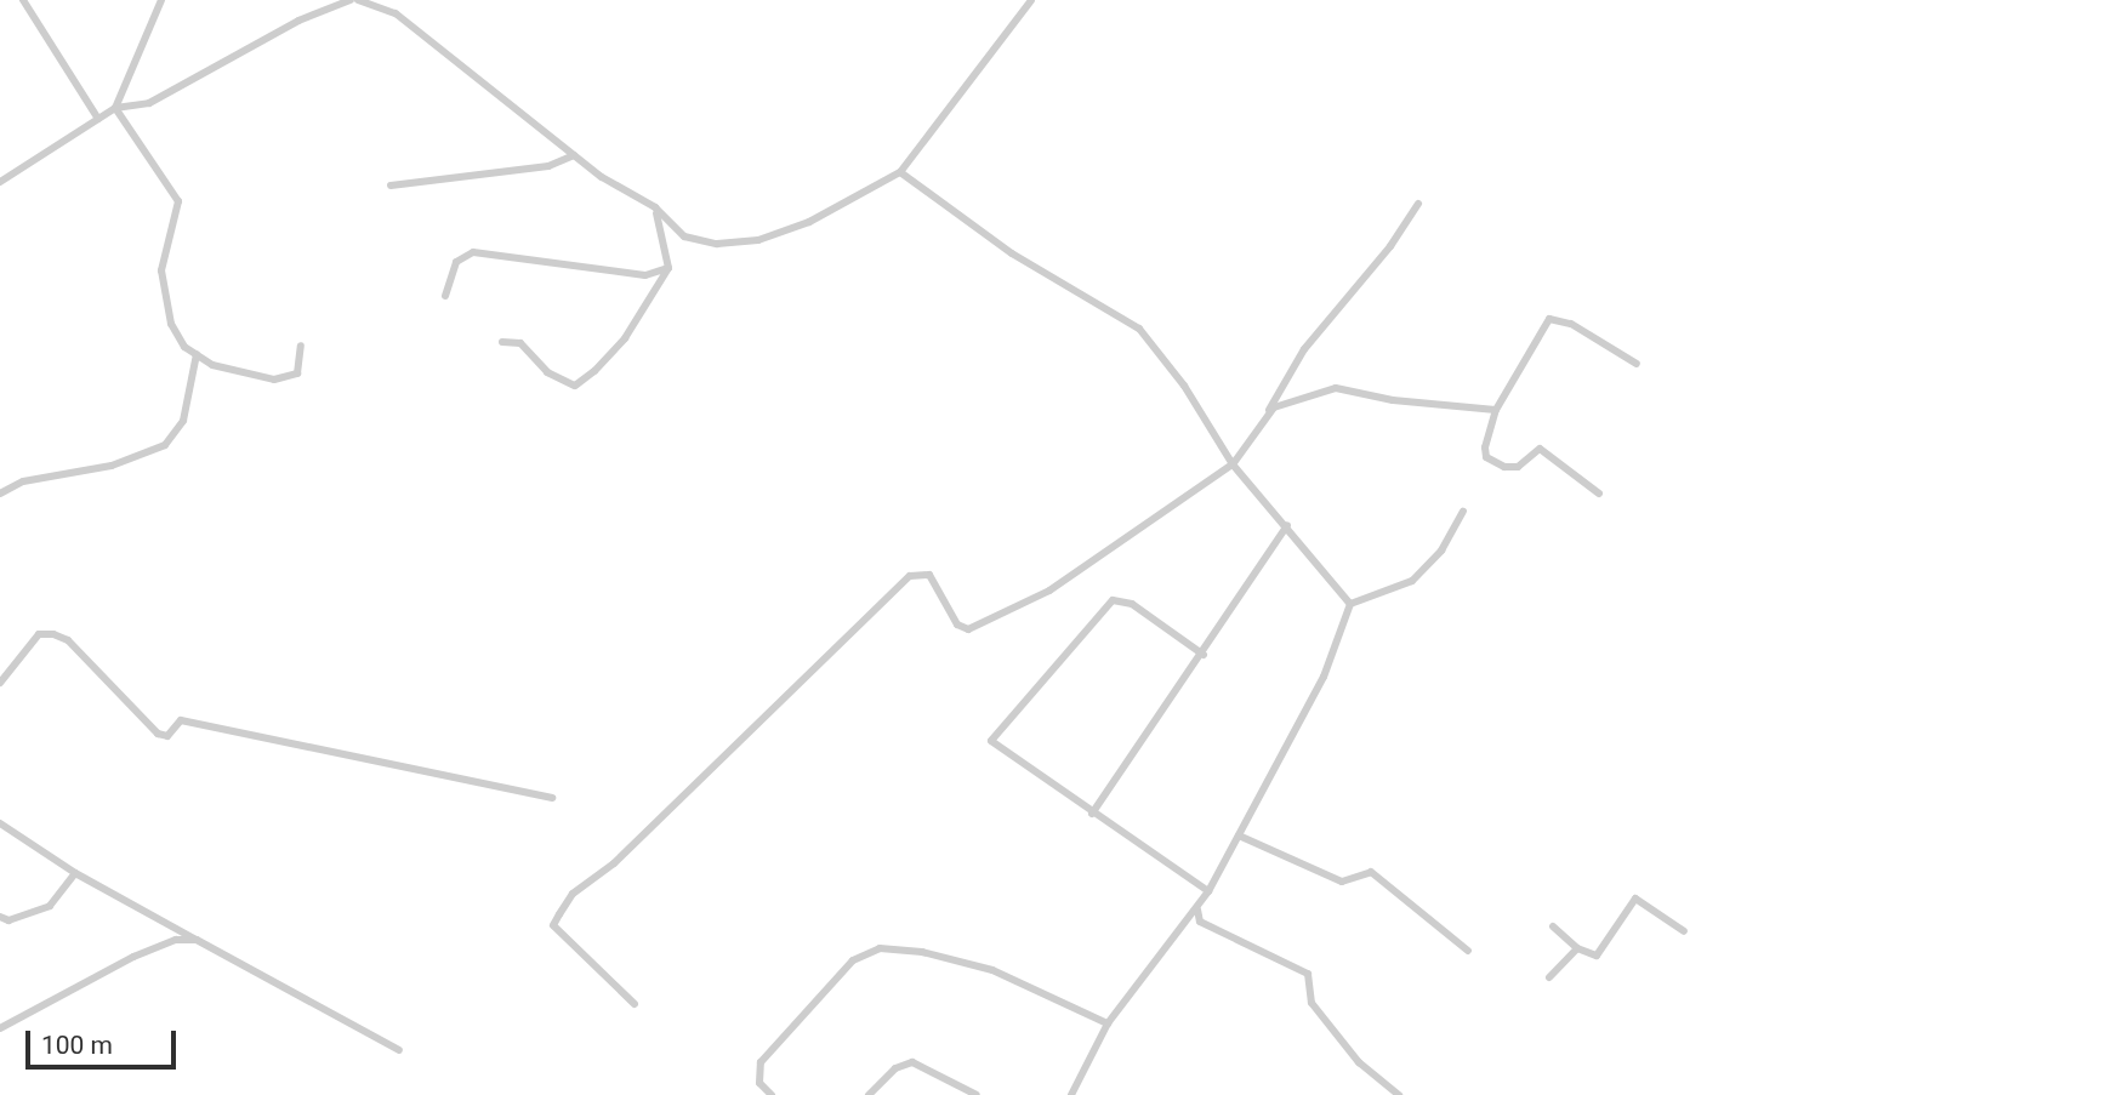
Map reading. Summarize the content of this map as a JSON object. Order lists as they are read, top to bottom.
{
  "scale_bar": "100 m"
}
